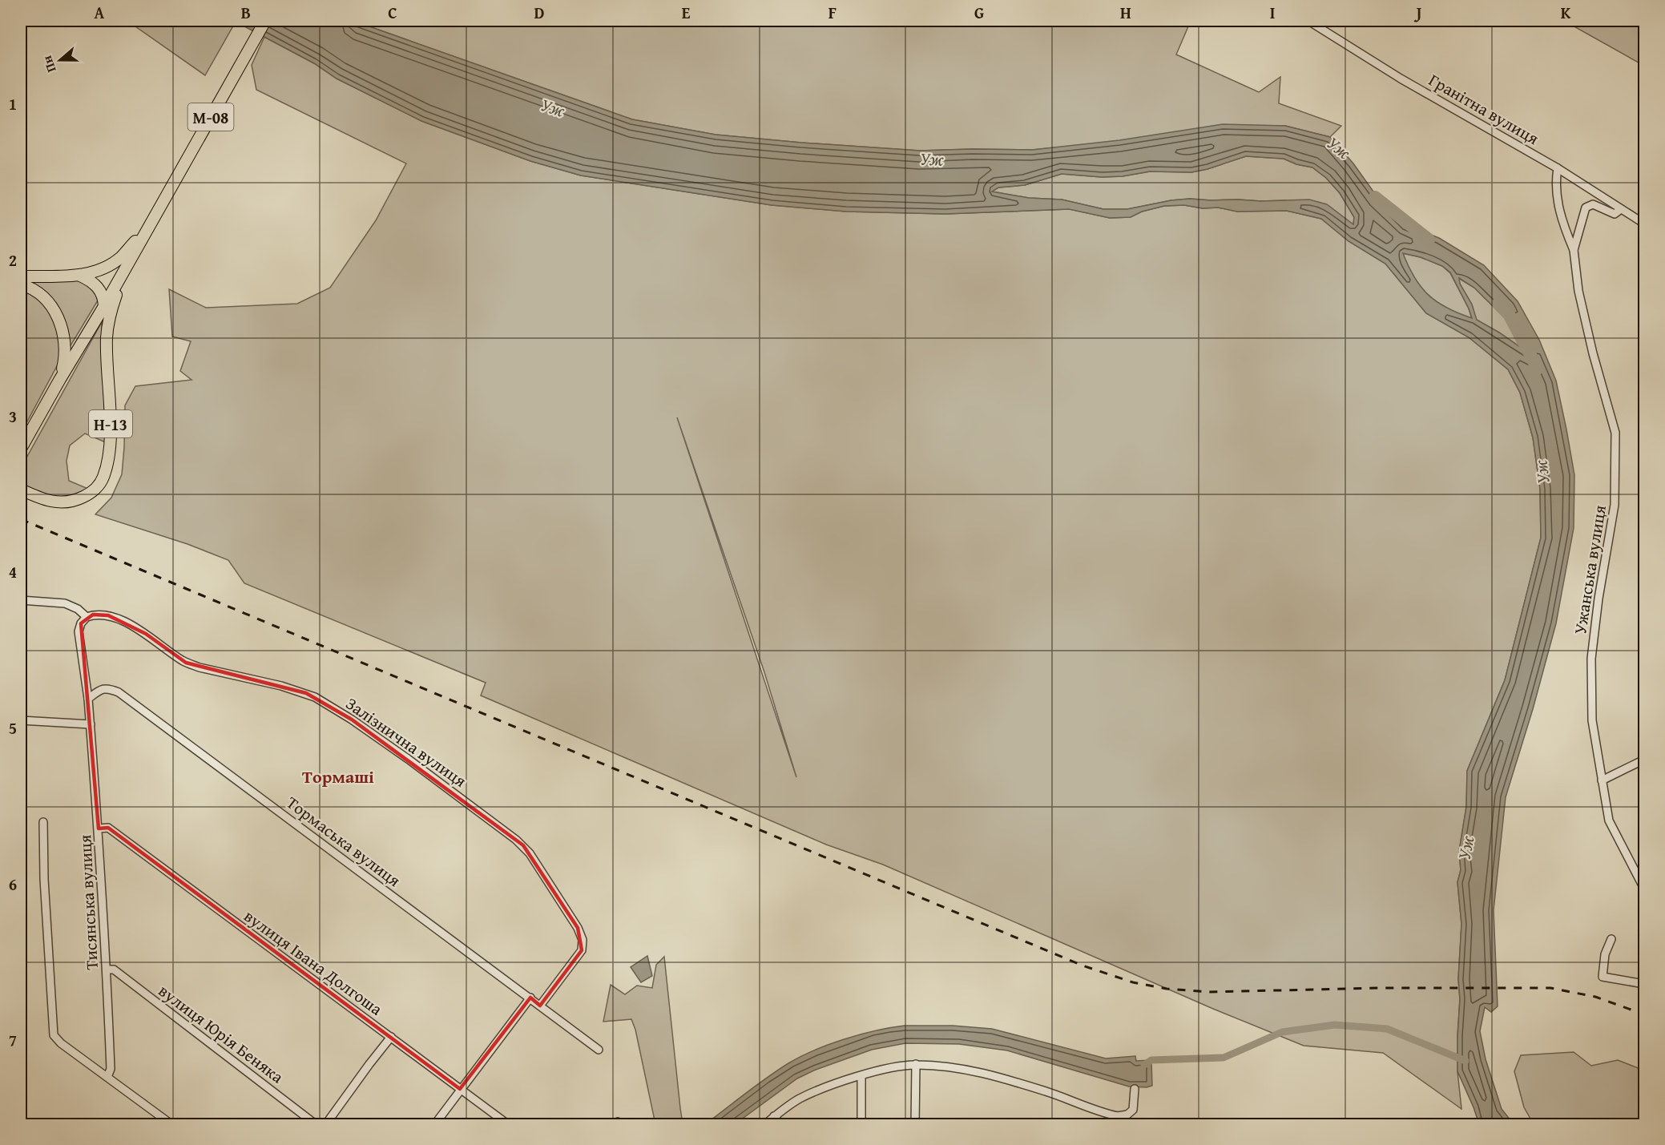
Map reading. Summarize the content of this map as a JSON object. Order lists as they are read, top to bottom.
{
  "streets": {
    "highway": ["М-08", "Н-13"],
    "street": [
      "Гранітна вулиця",
      "Ужанська вулиця",
      "Залізнична вулиця",
      "Тормаська вулиця",
      "Тисянська вулиця",
      "вулиця Івана Долгоша",
      "вулиця Юрія Беняка"
    ]
  },
  "crossings": [
    ["Гранітна вулиця", "Ужанська вулиця"],
    ["М-08", "Н-13"],
    ["Залізнична вулиця", "Тормаська вулиця"],
    ["Тисянська вулиця", "вулиця Івана Долгоша"],
    ["Тисянська вулиця", "вулиця Юрія Беняка"]
  ],
  "districts": ["Тормаші"],
  "water": ["Уж"],
  "north": "left",
  "grid": {
    "columns": [
      "A",
      "B",
      "C",
      "D",
      "E",
      "F",
      "G",
      "H",
      "I",
      "J",
      "K"
    ],
    "rows": [
      "1",
      "2",
      "3",
      "4",
      "5",
      "6",
      "7"
    ]
  }
}
